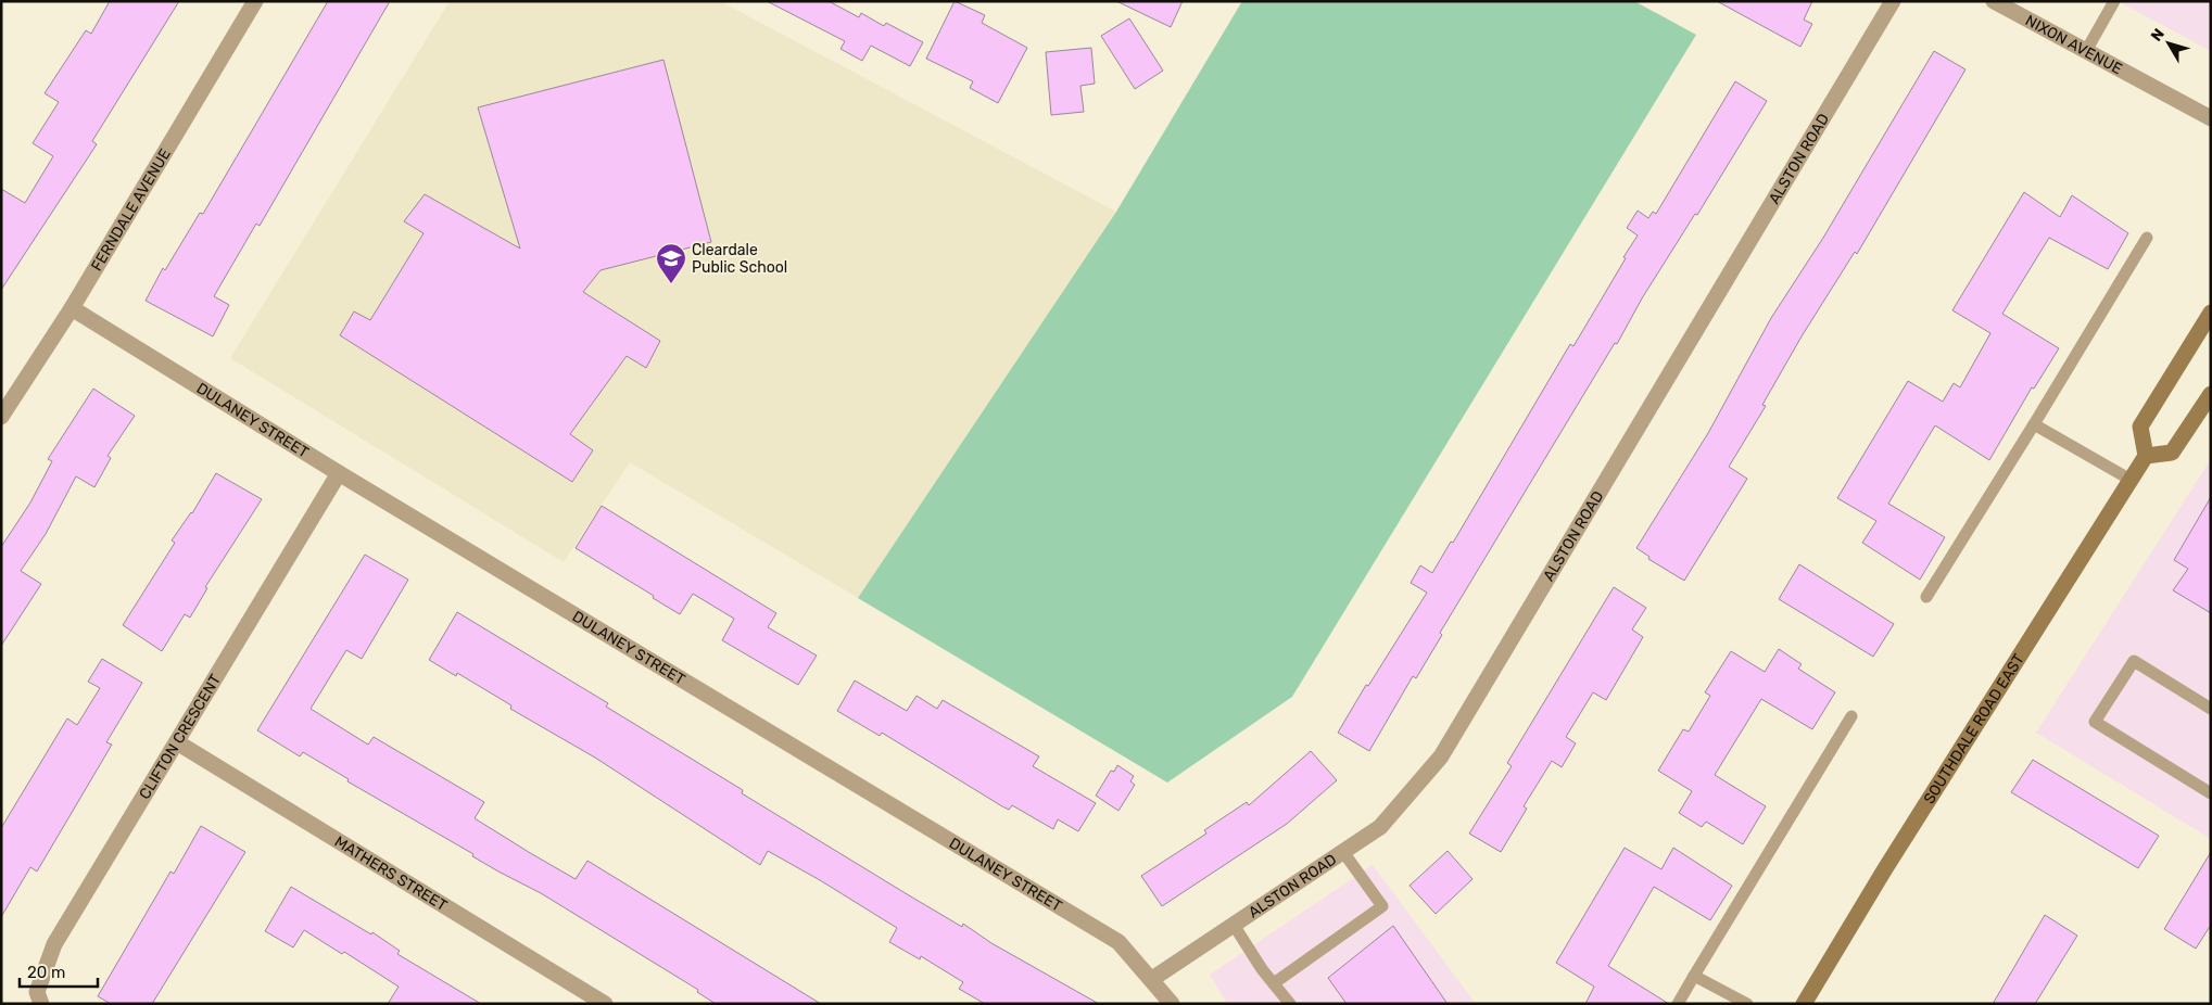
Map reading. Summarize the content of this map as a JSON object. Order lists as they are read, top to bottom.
{
  "streets": {
    "main road": ["SOUTHDALE ROAD EAST"],
    "street": [
      "NIXON AVENUE",
      "ALSTON ROAD",
      "FERNDALE AVENUE",
      "DULANEY STREET",
      "CLIFTON CRESCENT",
      "MATHERS STREET"
    ]
  },
  "crossings": [
    ["ALSTON ROAD", "DULANEY STREET"],
    ["FERNDALE AVENUE", "DULANEY STREET"],
    ["DULANEY STREET", "CLIFTON CRESCENT"],
    ["CLIFTON CRESCENT", "MATHERS STREET"]
  ],
  "places": {
    "school or university": ["Cleardale Public School"]
  },
  "scale_bar": "20 m",
  "north": "top left"
}
